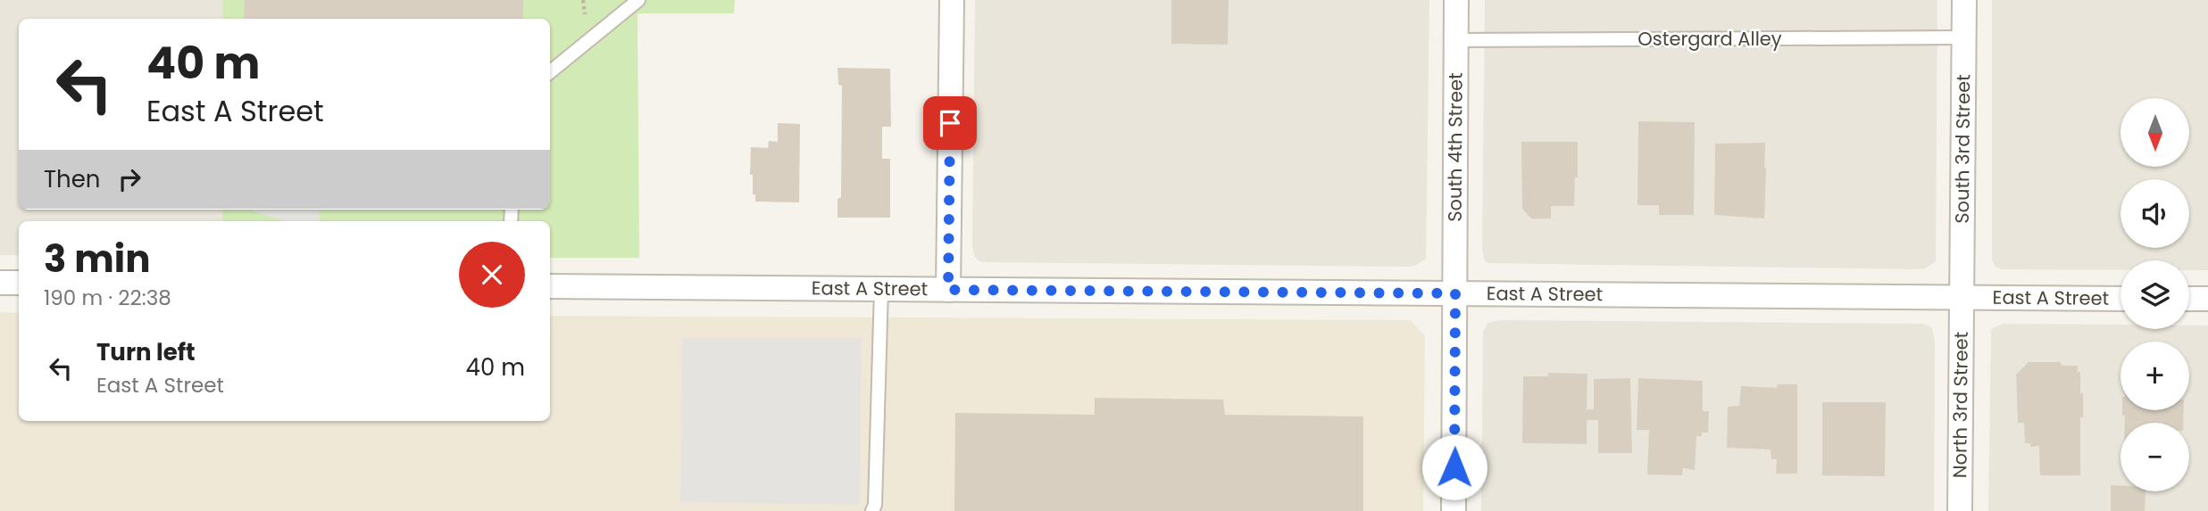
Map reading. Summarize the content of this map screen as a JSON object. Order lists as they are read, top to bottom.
{
  "streets": {
    "street": [
      "South 4th Street",
      "South 3rd Street",
      "East A Street",
      "North 3rd Street"
    ],
    "lane": ["Ostergard Alley"]
  },
  "crossings": [
    ["Ostergard Alley", "South 4th Street"],
    ["Ostergard Alley", "South 3rd Street"],
    ["South 4th Street", "East A Street"],
    ["South 3rd Street", "East A Street"],
    ["South 3rd Street", "North 3rd Street"],
    ["East A Street", "North 3rd Street"]
  ],
  "north": "bottom",
  "page": {
    "turn": ["40 m", "East A Street"],
    "map_buttons": ["+", "−"],
    "then": "Then",
    "heading": ["3 min", "190 m · 22:38"],
    "list": [
      {
        "name": "Turn left",
        "note": "East A Street",
        "value": "40 m"
      }
    ]
  }
}
